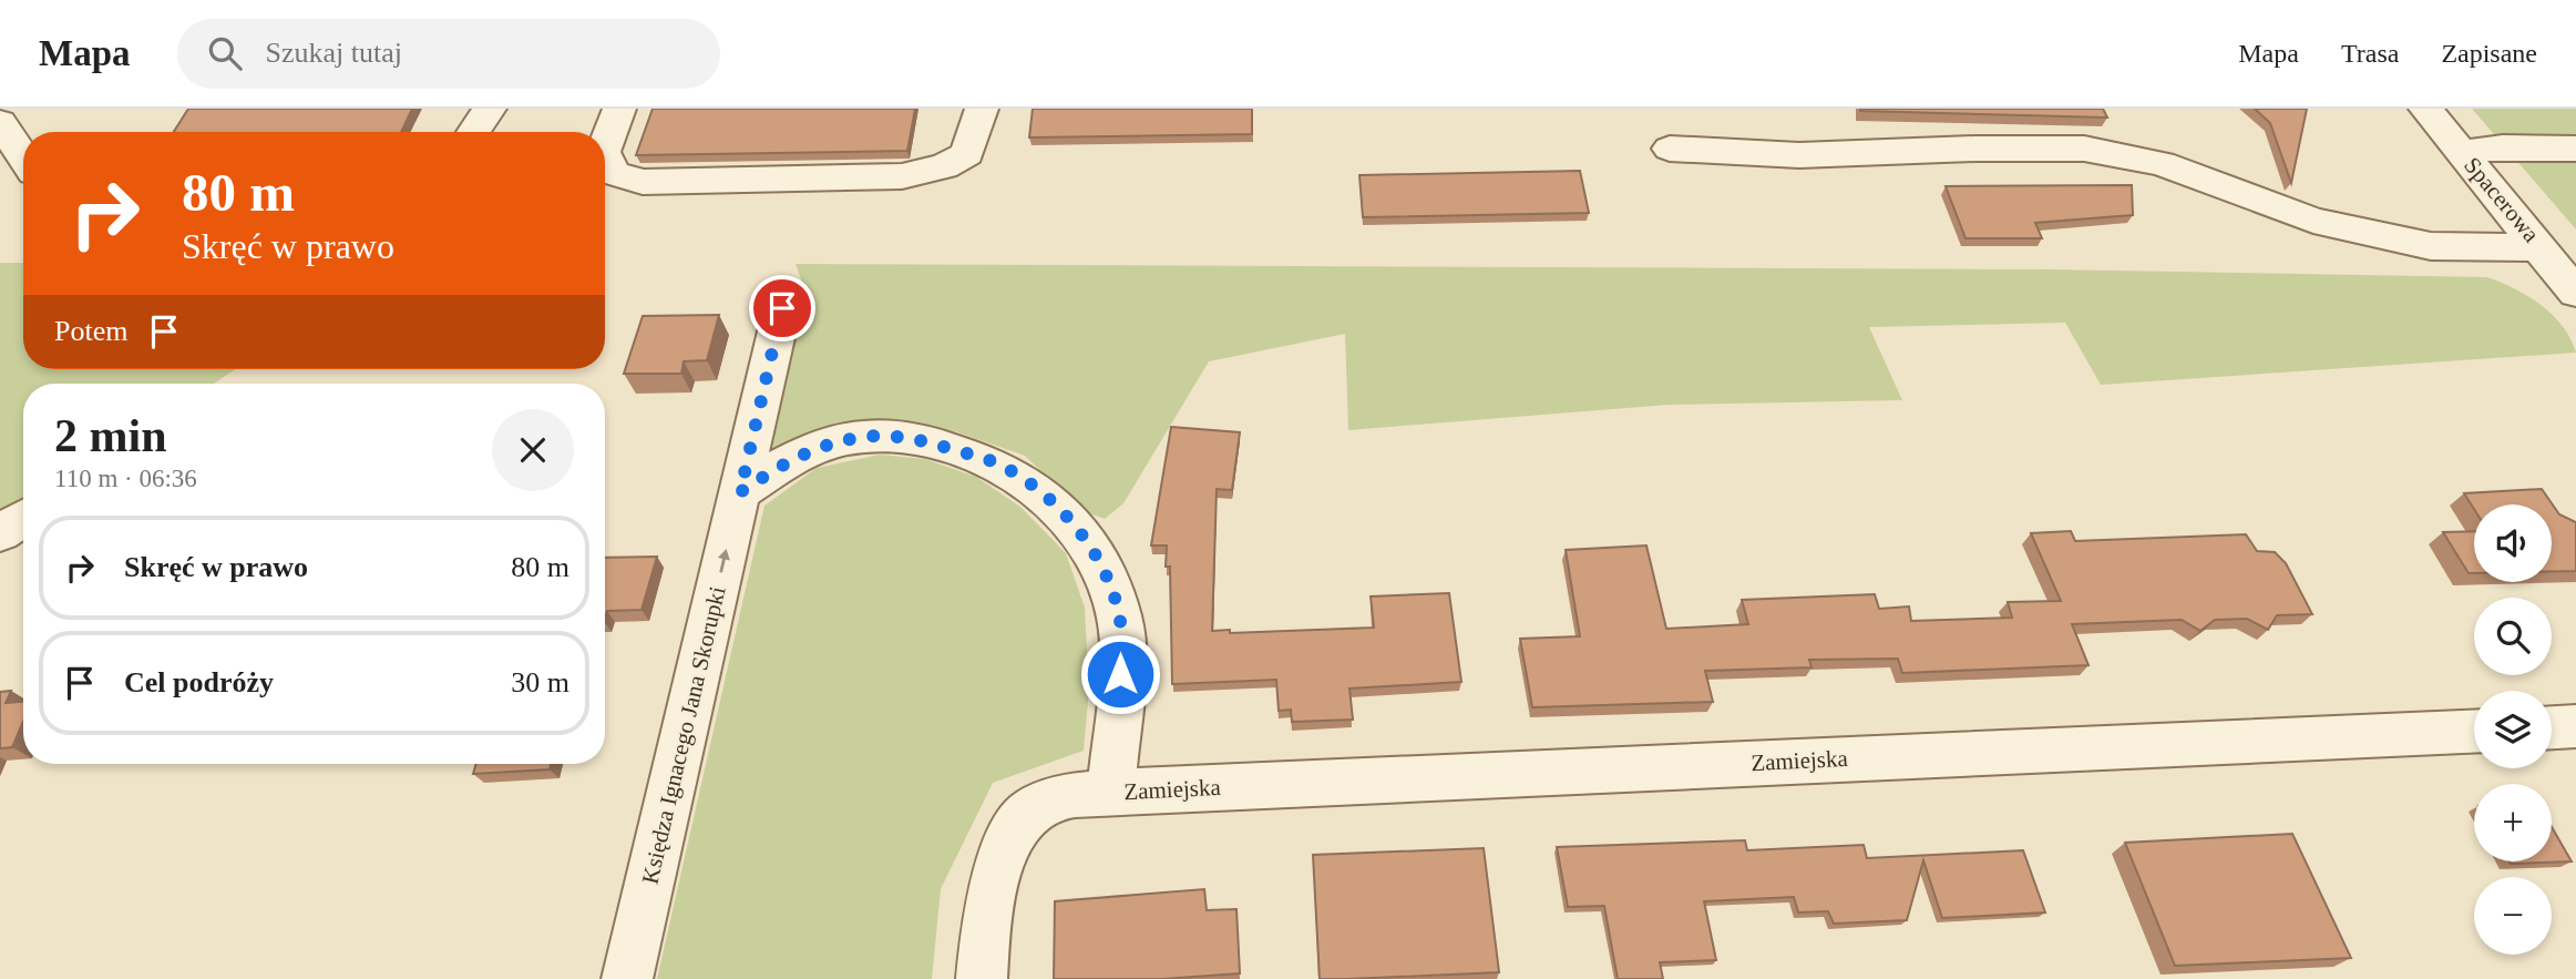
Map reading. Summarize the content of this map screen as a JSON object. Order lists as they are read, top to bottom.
{
  "streets": {
    "street": ["Spacerowa", "Księdza Ignacego Jana Skorupki", "Zamiejska"]
  },
  "one_way": ["Księdza Ignacego Jana Skorupki"],
  "page": {
    "header": "Mapa",
    "search": "Szukaj tutaj",
    "nav": ["Mapa", "Trasa", "Zapisane"],
    "turn": ["80 m", "Skręć w prawo"],
    "then": "Potem",
    "heading": ["2 min", "110 m · 06:36"],
    "map_buttons": ["+", "−"],
    "list": [
      {
        "name": "Skręć w prawo",
        "value": "80 m"
      },
      {
        "name": "Cel podróży",
        "value": "30 m"
      }
    ]
  }
}
